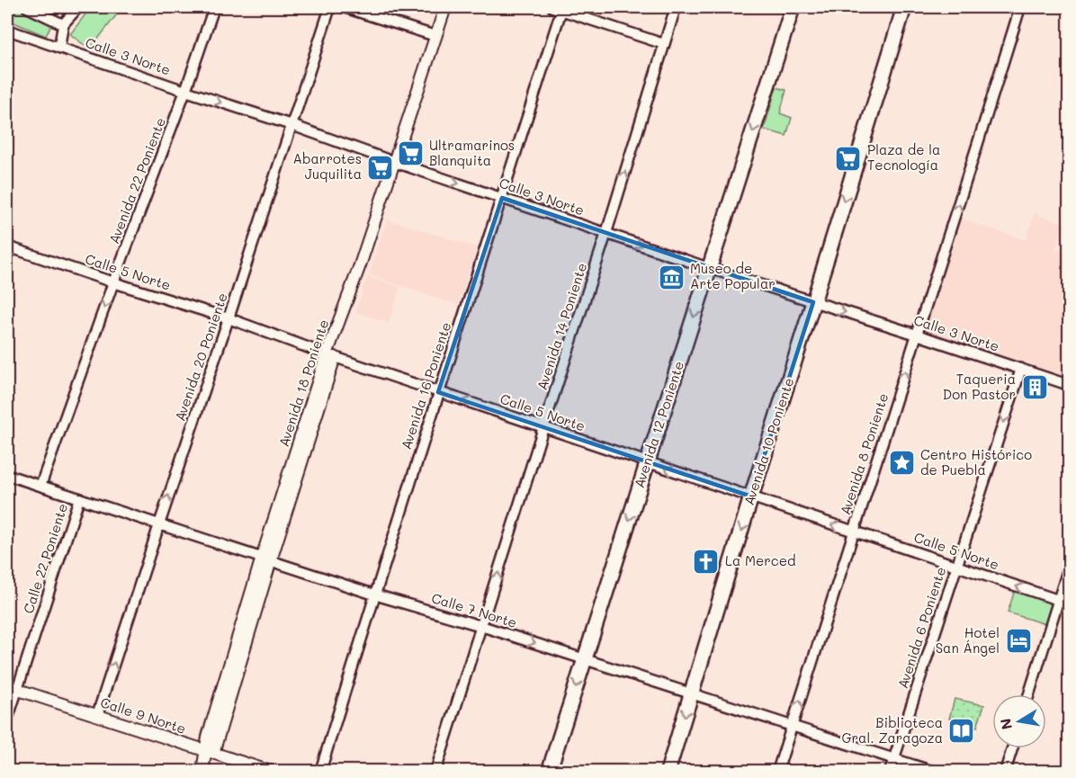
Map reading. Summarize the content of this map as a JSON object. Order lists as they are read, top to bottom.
{
  "streets": {
    "main road": ["Avenida 12 Poniente", "Avenida 10 Poniente"],
    "street": [
      "Calle 3 Norte",
      "Avenida 22 Poniente",
      "Calle 5 Norte",
      "Avenida 14 Poniente",
      "Avenida 20 Poniente",
      "Avenida 18 Poniente",
      "Avenida 16 Poniente",
      "Avenida 8 Poniente",
      "Calle 22 Poniente",
      "Calle 7 Norte",
      "Avenida 6 Poniente",
      "Calle 9 Norte"
    ]
  },
  "crossings": [
    ["Calle 3 Norte", "Avenida 22 Poniente"],
    ["Calle 3 Norte", "Avenida 14 Poniente"],
    ["Calle 3 Norte", "Avenida 20 Poniente"],
    ["Calle 3 Norte", "Avenida 18 Poniente"],
    ["Calle 3 Norte", "Avenida 16 Poniente"],
    ["Calle 3 Norte", "Avenida 12 Poniente"],
    ["Calle 3 Norte", "Avenida 10 Poniente"],
    ["Calle 3 Norte", "Avenida 8 Poniente"],
    ["Calle 3 Norte", "Avenida 6 Poniente"],
    ["Avenida 22 Poniente", "Calle 5 Norte"],
    ["Avenida 22 Poniente", "Calle 7 Norte"],
    ["Calle 5 Norte", "Avenida 14 Poniente"],
    ["Calle 5 Norte", "Avenida 20 Poniente"],
    ["Calle 5 Norte", "Avenida 18 Poniente"],
    ["Calle 5 Norte", "Avenida 16 Poniente"],
    ["Calle 5 Norte", "Avenida 12 Poniente"],
    ["Calle 5 Norte", "Avenida 10 Poniente"],
    ["Calle 5 Norte", "Avenida 8 Poniente"],
    ["Calle 5 Norte", "Avenida 6 Poniente"],
    ["Avenida 14 Poniente", "Calle 7 Norte"],
    ["Avenida 20 Poniente", "Calle 7 Norte"],
    ["Avenida 20 Poniente", "Calle 9 Norte"],
    ["Avenida 18 Poniente", "Calle 7 Norte"],
    ["Avenida 18 Poniente", "Calle 9 Norte"],
    ["Avenida 16 Poniente", "Calle 7 Norte"],
    ["Avenida 12 Poniente", "Calle 7 Norte"],
    ["Avenida 10 Poniente", "Calle 7 Norte"],
    ["Avenida 8 Poniente", "Calle 7 Norte"],
    ["Calle 22 Poniente", "Calle 7 Norte"],
    ["Calle 22 Poniente", "Calle 9 Norte"],
    ["Calle 7 Norte", "Avenida 6 Poniente"]
  ],
  "one_way": [
    "Calle 3 Norte",
    "Avenida 22 Poniente",
    "Calle 5 Norte",
    "Avenida 14 Poniente",
    "Avenida 20 Poniente",
    "Avenida 12 Poniente",
    "Avenida 10 Poniente",
    "Avenida 8 Poniente",
    "Avenida 6 Poniente"
  ],
  "places": {
    "supermarket": ["Ultramarinos Blanquita", "Plaza de la Tecnología", "Abarrotes Juquilita"],
    "museum": ["Museo de Arte Popular"],
    "building": ["Taqueria Don Pastor"],
    "place": ["Centro Histórico de Puebla"],
    "church": ["La Merced"],
    "hotel": ["Hotel San Ángel"],
    "library": ["Biblioteca Gral. Zaragoza"]
  },
  "north": "left"
}
